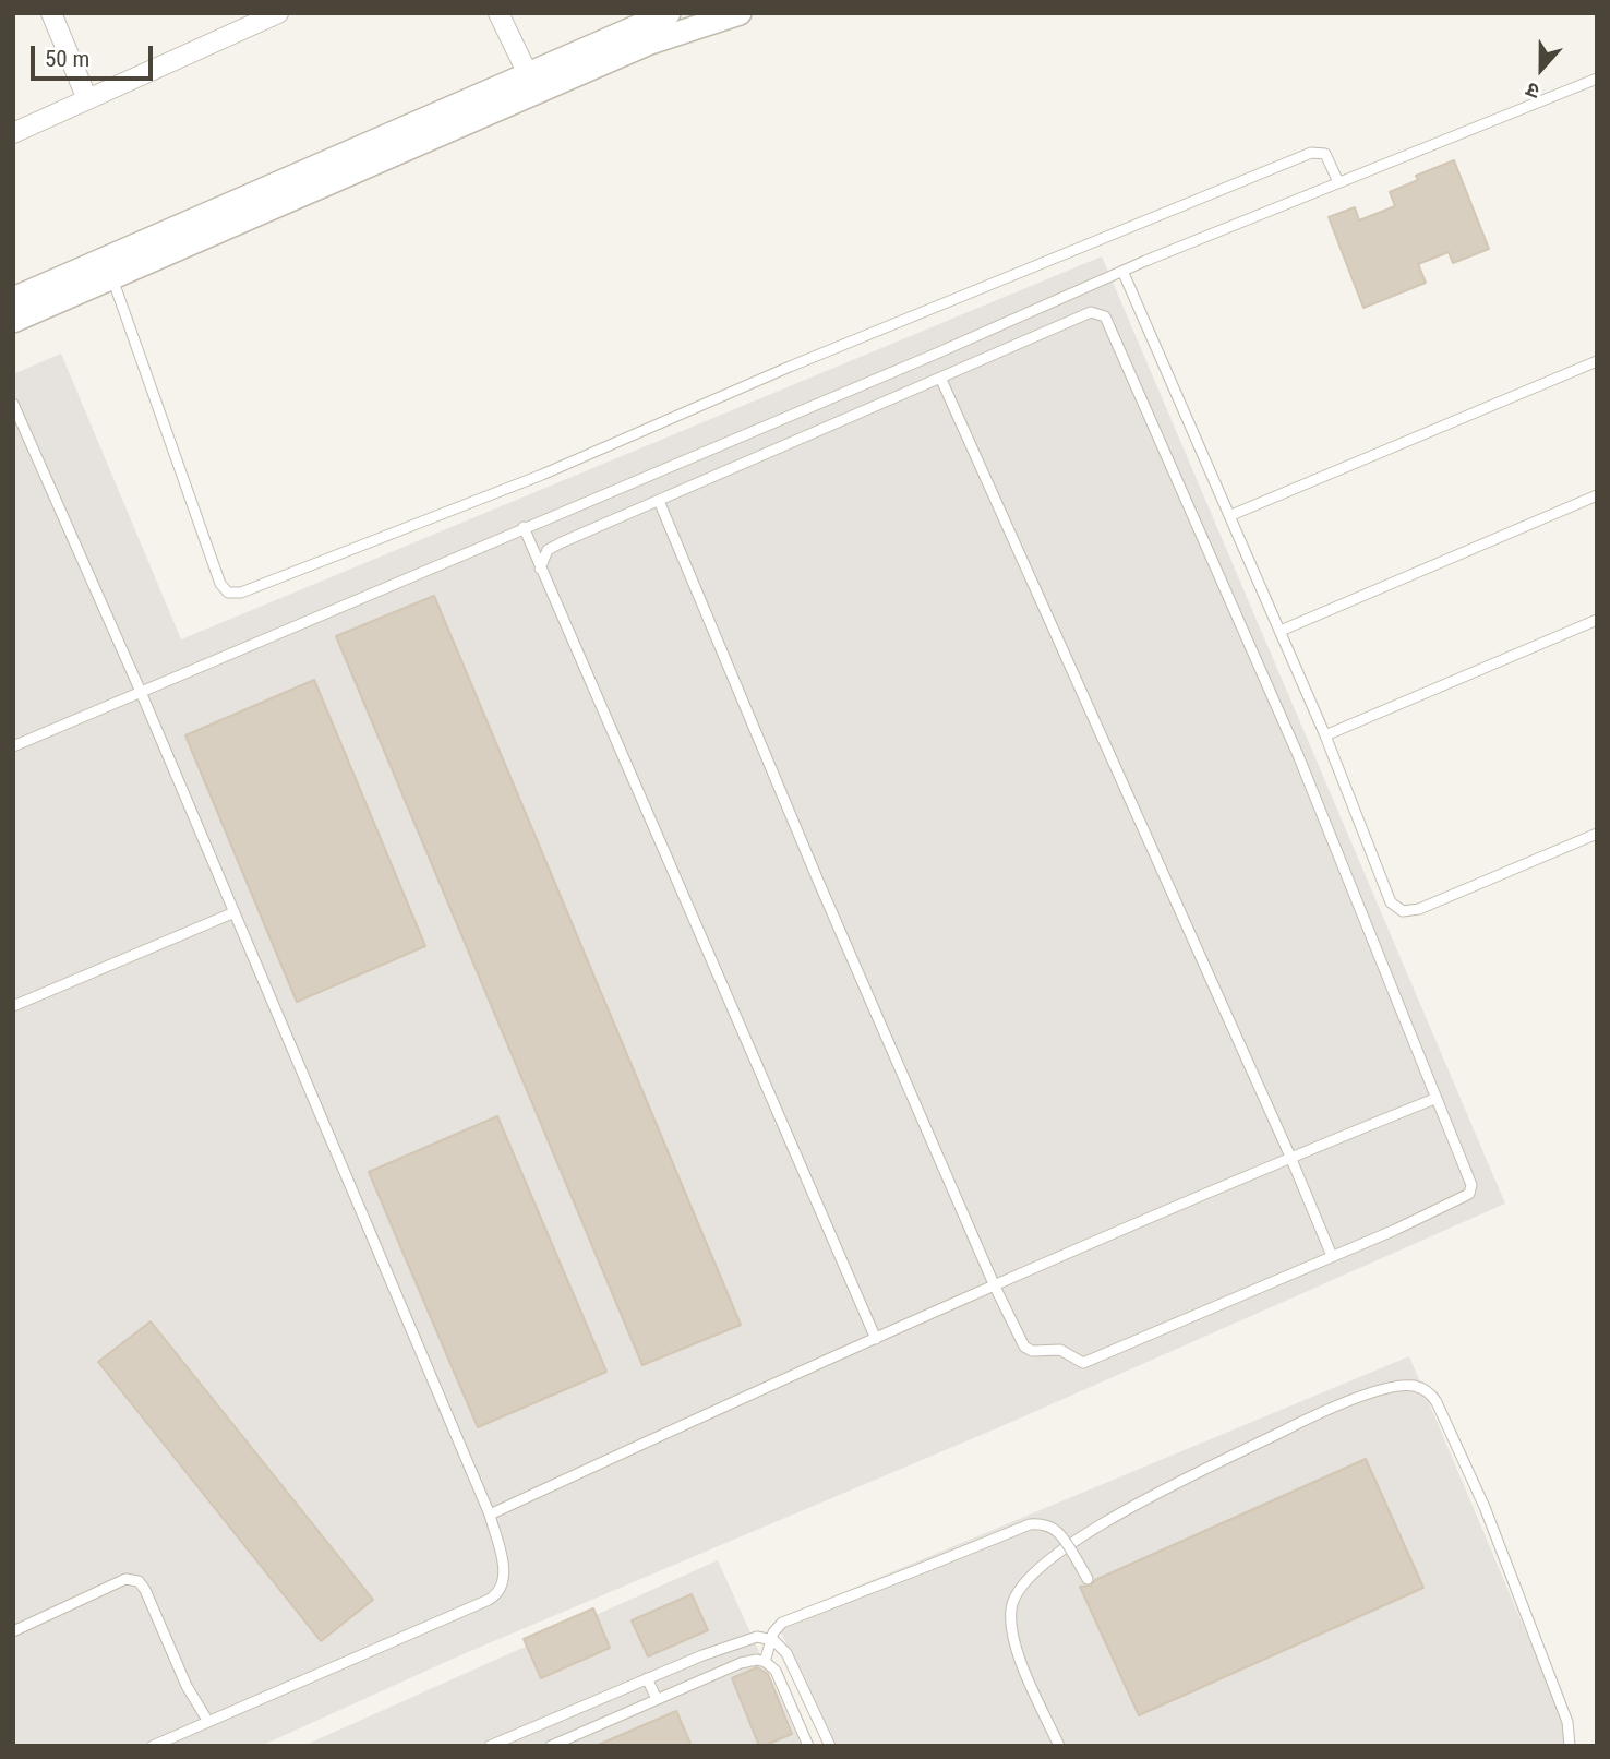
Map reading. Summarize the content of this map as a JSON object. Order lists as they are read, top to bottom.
{
  "scale_bar": "50 m",
  "north": "bottom"
}
